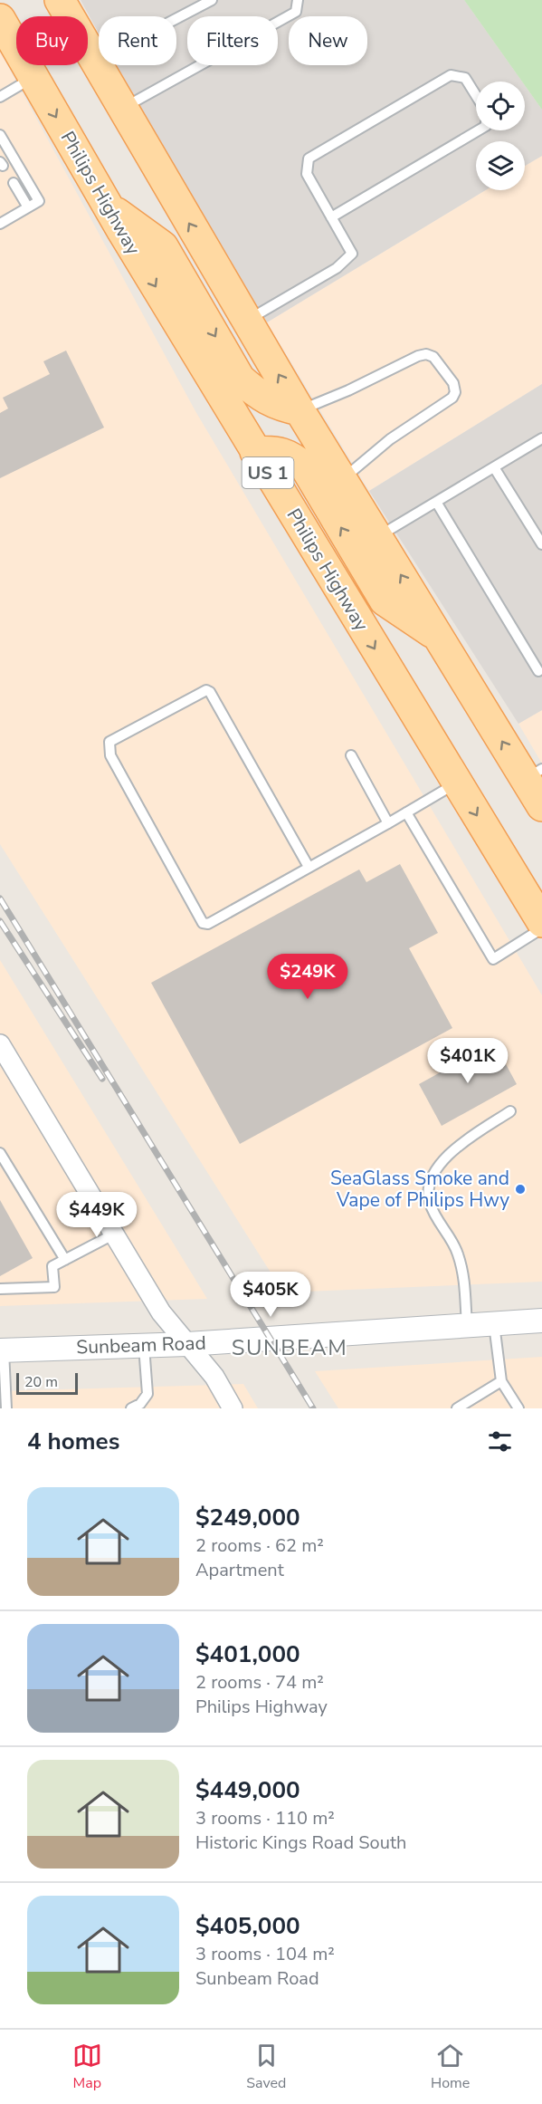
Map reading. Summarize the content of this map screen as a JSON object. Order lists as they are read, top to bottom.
{
  "streets": {
    "main road": ["Philips Highway", "US 1"],
    "street": ["Sunbeam Road"]
  },
  "districts": ["SUNBEAM"],
  "places": ["SeaGlass Smoke and Vape of Philips Hwy"],
  "scale_bar": "20 m",
  "page": {
    "chip": [
      "Buy",
      "Rent",
      "Filters",
      "New"
    ],
    "price": [
      "$249K",
      "$401K",
      "$449K",
      "$405K"
    ],
    "scale": "20 m",
    "heading": "4 homes",
    "list": [
      {
        "name": "$249,000",
        "note": "2 rooms · 62 m² · Apartment"
      },
      {
        "name": "$401,000",
        "note": "2 rooms · 74 m² · Philips Highway"
      },
      {
        "name": "$449,000",
        "note": "3 rooms · 110 m² · Historic Kings Road South"
      },
      {
        "name": "$405,000",
        "note": "3 rooms · 104 m² · Sunbeam Road"
      }
    ],
    "tabs": ["Map", "Saved", "Home"]
  }
}
